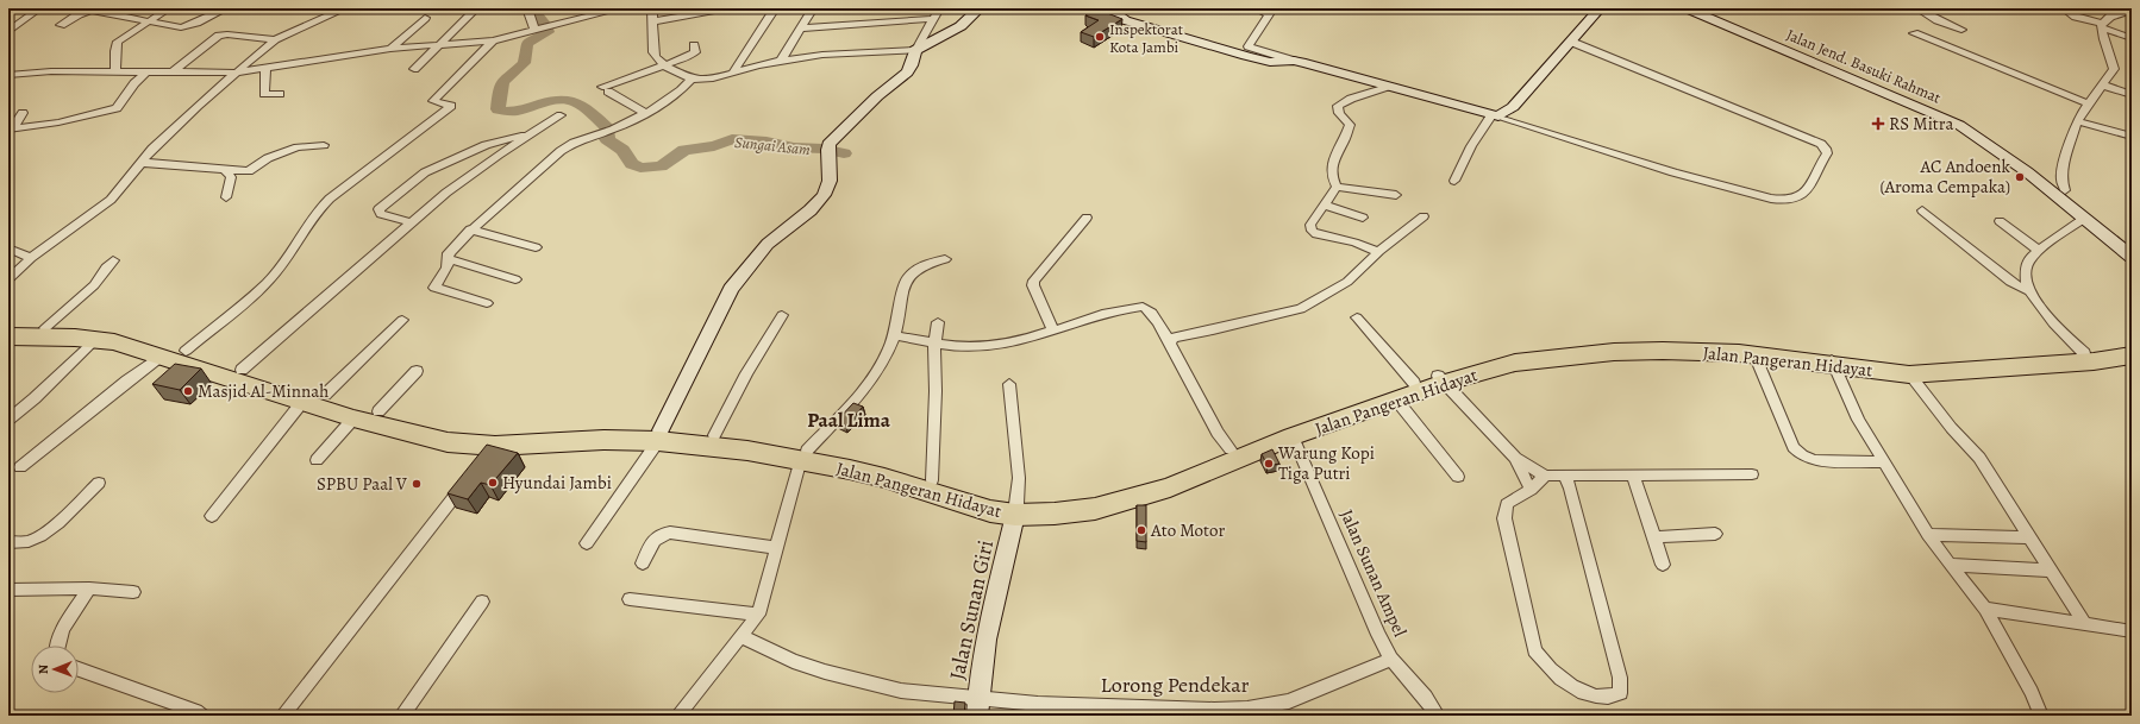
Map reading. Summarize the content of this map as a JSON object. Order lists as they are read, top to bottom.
{
  "streets": {
    "highway": ["Jalan Pangeran Hidayat"],
    "street": [
      "Jalan Jend. Basuki Rahmat",
      "Jalan Sunan Ampel",
      "Jalan Sunan Giri",
      "Lorong Pendekar"
    ]
  },
  "crossings": [
    ["Jalan Pangeran Hidayat", "Jalan Sunan Ampel"],
    ["Jalan Pangeran Hidayat", "Jalan Sunan Giri"],
    ["Jalan Sunan Ampel", "Lorong Pendekar"],
    ["Jalan Sunan Giri", "Lorong Pendekar"]
  ],
  "districts": ["Paal Lima"],
  "water": ["Sungai Asam"],
  "places": {
    "other": [
      "Inspektorat Kota Jambi",
      "AC Andoenk (Aroma Cempaka)",
      "Masjid Al-Minnah",
      "Warung Kopi Tiga Putri",
      "Hyundai Jambi",
      "SPBU Paal V",
      "Ato Motor"
    ],
    "health": ["RS Mitra"]
  },
  "north": "left"
}
